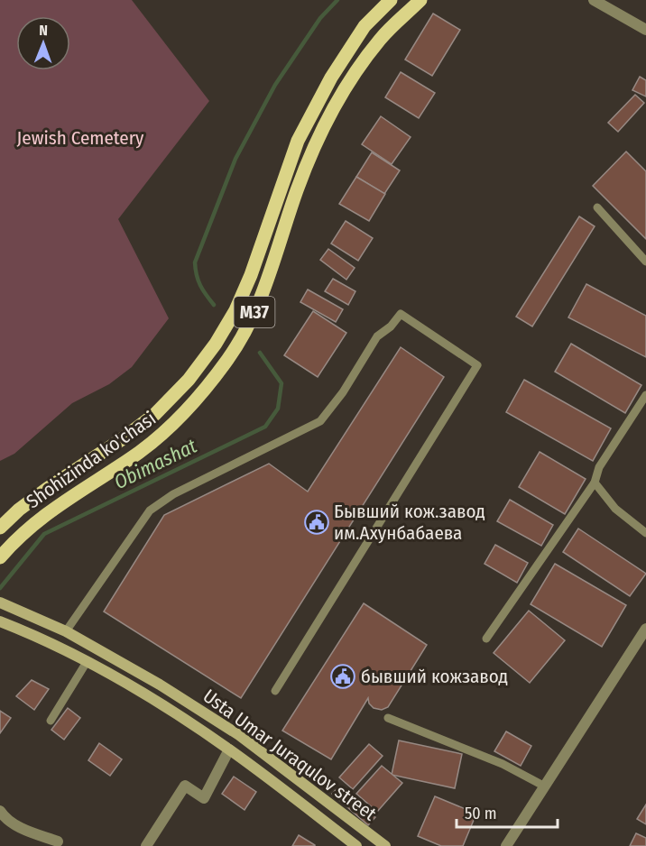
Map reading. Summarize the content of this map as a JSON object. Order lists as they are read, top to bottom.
{
  "streets": {
    "main road": ["M37", "Shohizinda ko'chasi", "Usta Umar Juraqulov street"]
  },
  "water": ["Obimashat"],
  "parks": ["Jewish Cemetery"],
  "places": {
    "public building": ["Бывший кож.завод им.Ахунбабаева", "бывший кожзавод"]
  },
  "scale_bar": "50 m",
  "north": "top"
}
